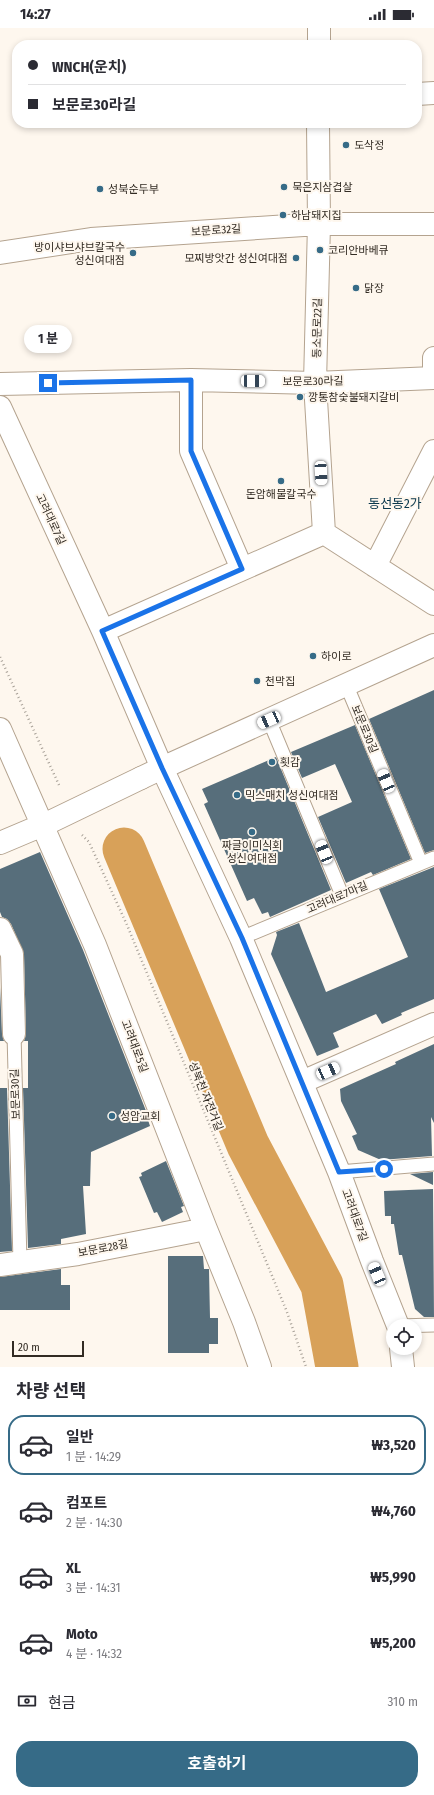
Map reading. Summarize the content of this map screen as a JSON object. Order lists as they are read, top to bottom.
{
  "streets": {
    "street": [
      "보문로32길",
      "동소문로22길",
      "보문로30라길",
      "고려대로7길",
      "보문로30길",
      "고려대로5길",
      "보문로28길"
    ],
    "lane": ["고려대로7마길"],
    "path": ["성북천 자전거길"]
  },
  "crossings": [
    ["보문로32길", "동소문로22길"],
    ["동소문로22길", "보문로30라길"],
    ["고려대로7길", "고려대로7마길"],
    ["보문로30길", "고려대로7마길"],
    ["보문로30길", "보문로28길"],
    ["고려대로5길", "보문로28길"]
  ],
  "districts": ["동선동2가"],
  "places": [
    "도삭정",
    "묵은지삼겹살",
    "성북순두부",
    "하남돼지집",
    "코리안바베큐",
    "방이샤브샤브칼국수 성신여대점",
    "모찌방앗간 성신여대점",
    "닭장",
    "깡통참숯불돼지갈비",
    "돈암해물칼국수",
    "하이로",
    "천막집",
    "횟감",
    "믹스매치 성신여대점",
    "짜글이미식회 성신여대점",
    "성암교회"
  ],
  "scale_bar": "20 m",
  "page": {
    "status": "14:27",
    "banner": ["WNCH(운치)", "보문로30라길"],
    "bubble": "1 분",
    "scale": "20 m",
    "heading": "차량 선택",
    "list": [
      {
        "name": "일반",
        "note": "1 분 · 14:29",
        "value": "₩3,520"
      },
      {
        "name": "컴포트",
        "note": "2 분 · 14:30",
        "value": "₩4,760"
      },
      {
        "name": "XL",
        "note": "3 분 · 14:31",
        "value": "₩5,990"
      },
      {
        "name": "Moto",
        "note": "4 분 · 14:32",
        "value": "₩5,200"
      }
    ],
    "pay": ["현금", "310 m"],
    "buttons": "호출하기"
  }
}
